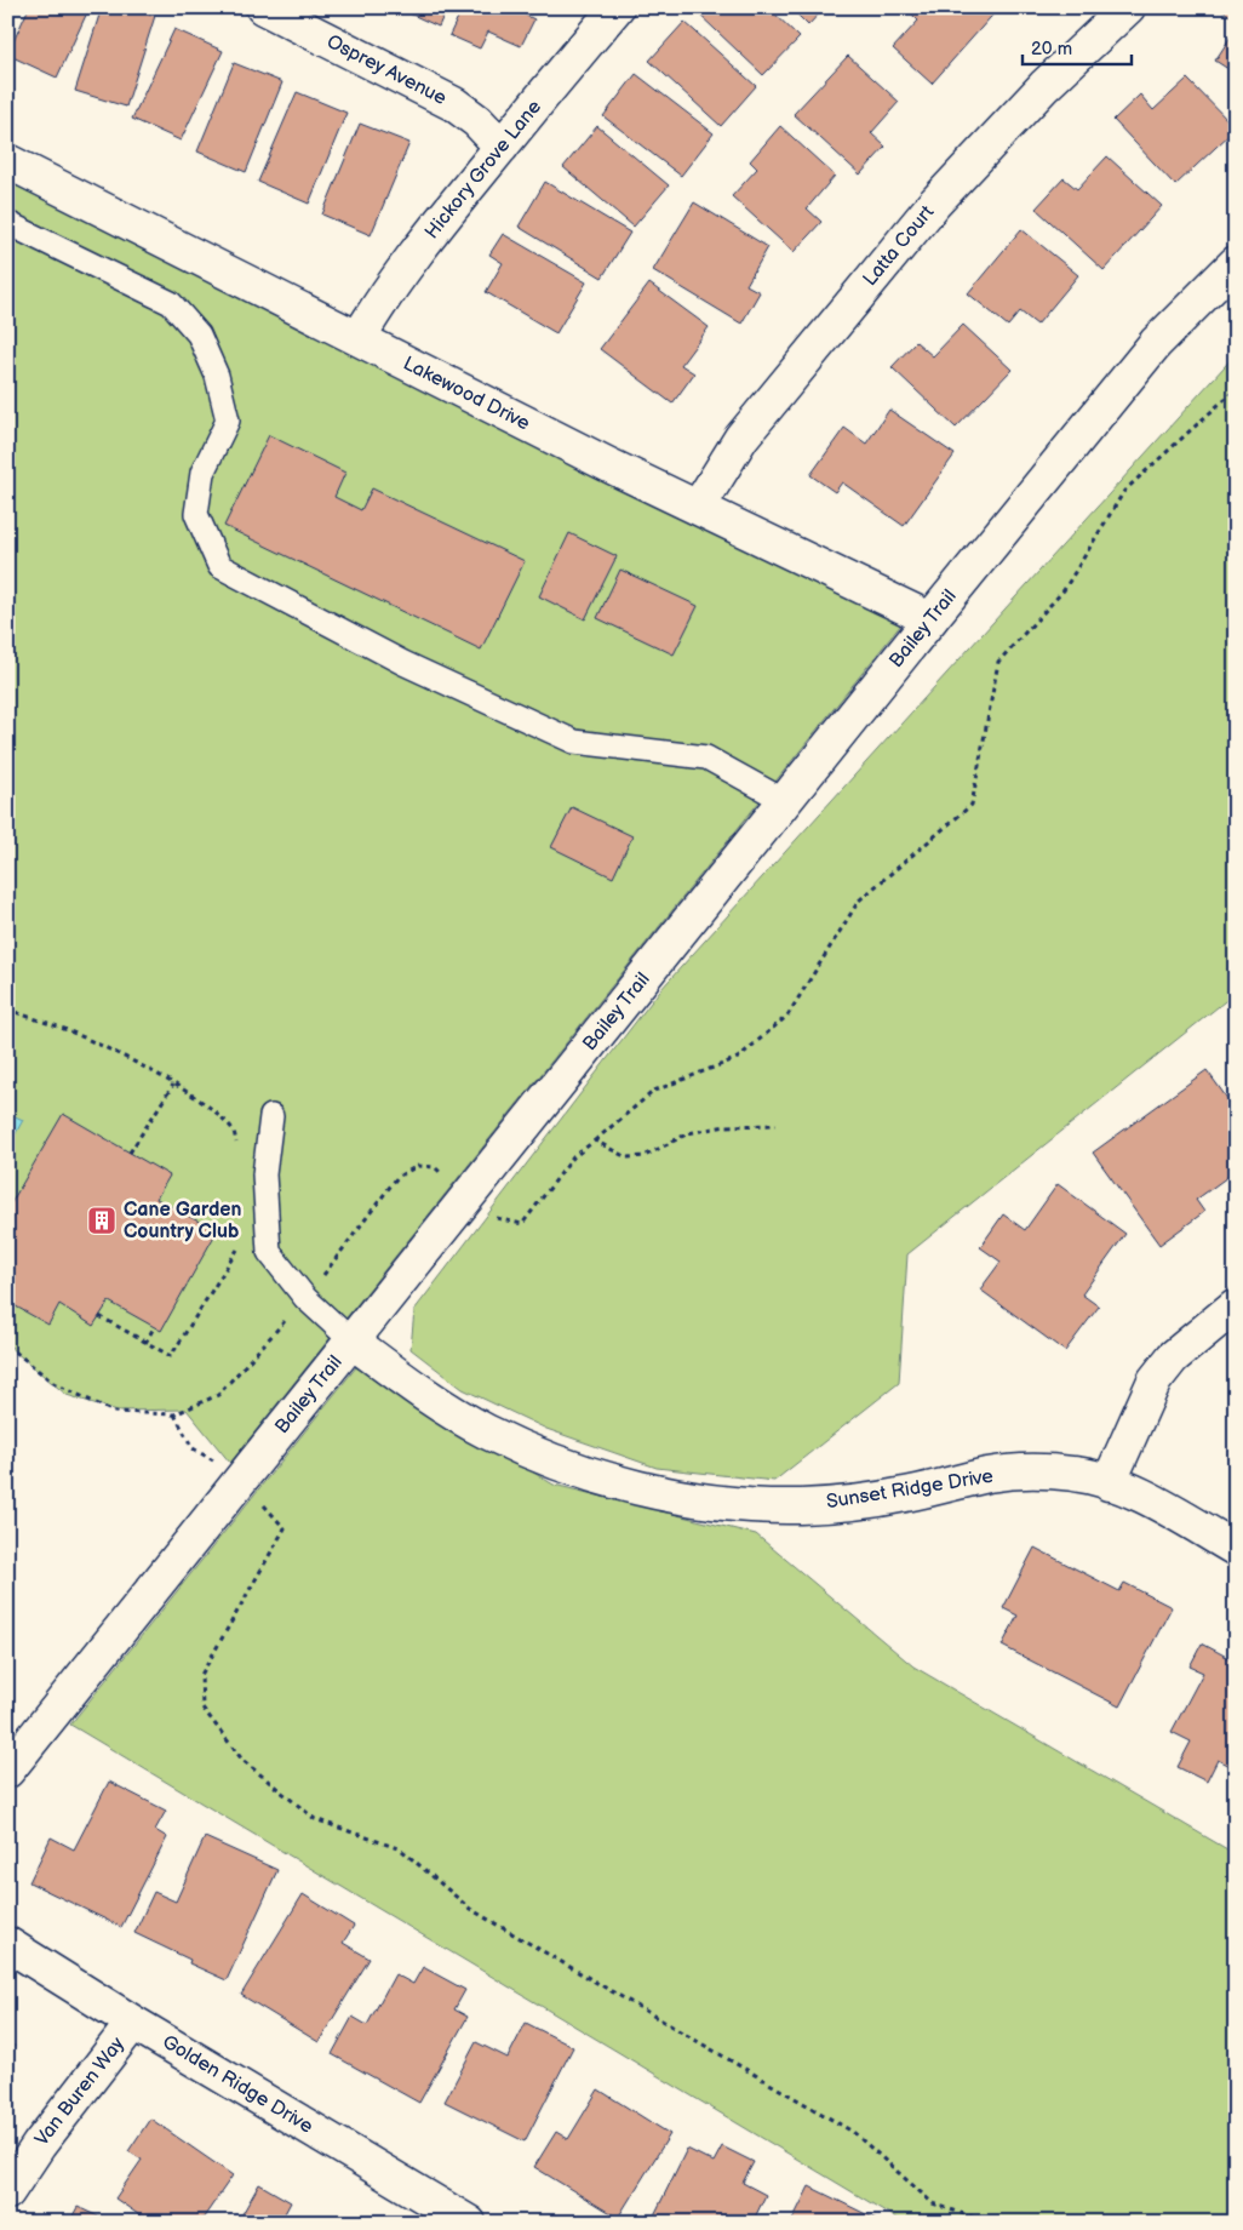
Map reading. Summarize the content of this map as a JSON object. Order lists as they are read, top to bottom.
{
  "streets": {
    "street": [
      "Osprey Avenue",
      "Hickory Grove Lane",
      "Latta Court",
      "Lakewood Drive",
      "Bailey Trail",
      "Sunset Ridge Drive",
      "Golden Ridge Drive",
      "Van Buren Way"
    ]
  },
  "crossings": [
    ["Osprey Avenue", "Hickory Grove Lane"],
    ["Hickory Grove Lane", "Lakewood Drive"],
    ["Latta Court", "Lakewood Drive"],
    ["Lakewood Drive", "Bailey Trail"],
    ["Bailey Trail", "Sunset Ridge Drive"],
    ["Golden Ridge Drive", "Van Buren Way"]
  ],
  "places": {
    "building": ["Cane Garden Country Club"]
  },
  "scale_bar": "20 m"
}
